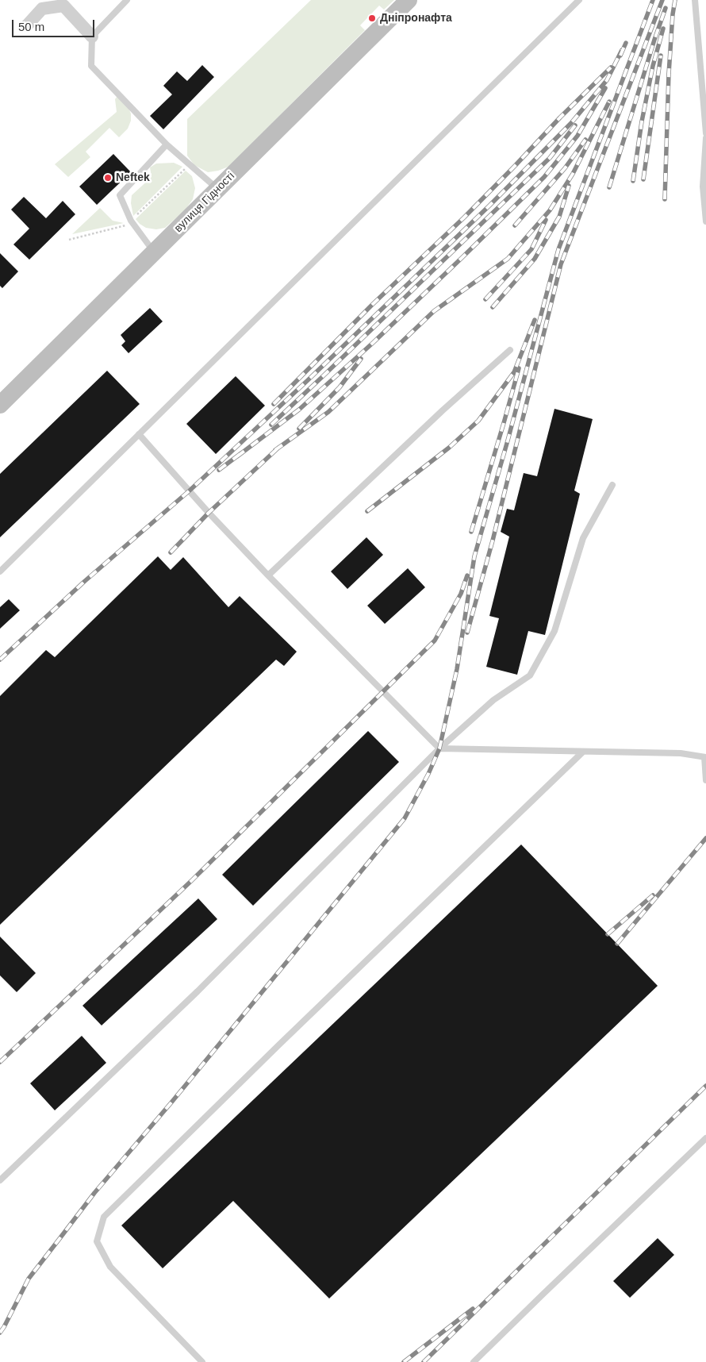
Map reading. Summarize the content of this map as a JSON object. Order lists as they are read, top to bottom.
{
  "streets": {
    "main road": ["вулиця Гідності"]
  },
  "places": ["Дніпронафта", "Neftek"],
  "scale_bar": "50 m"
}
